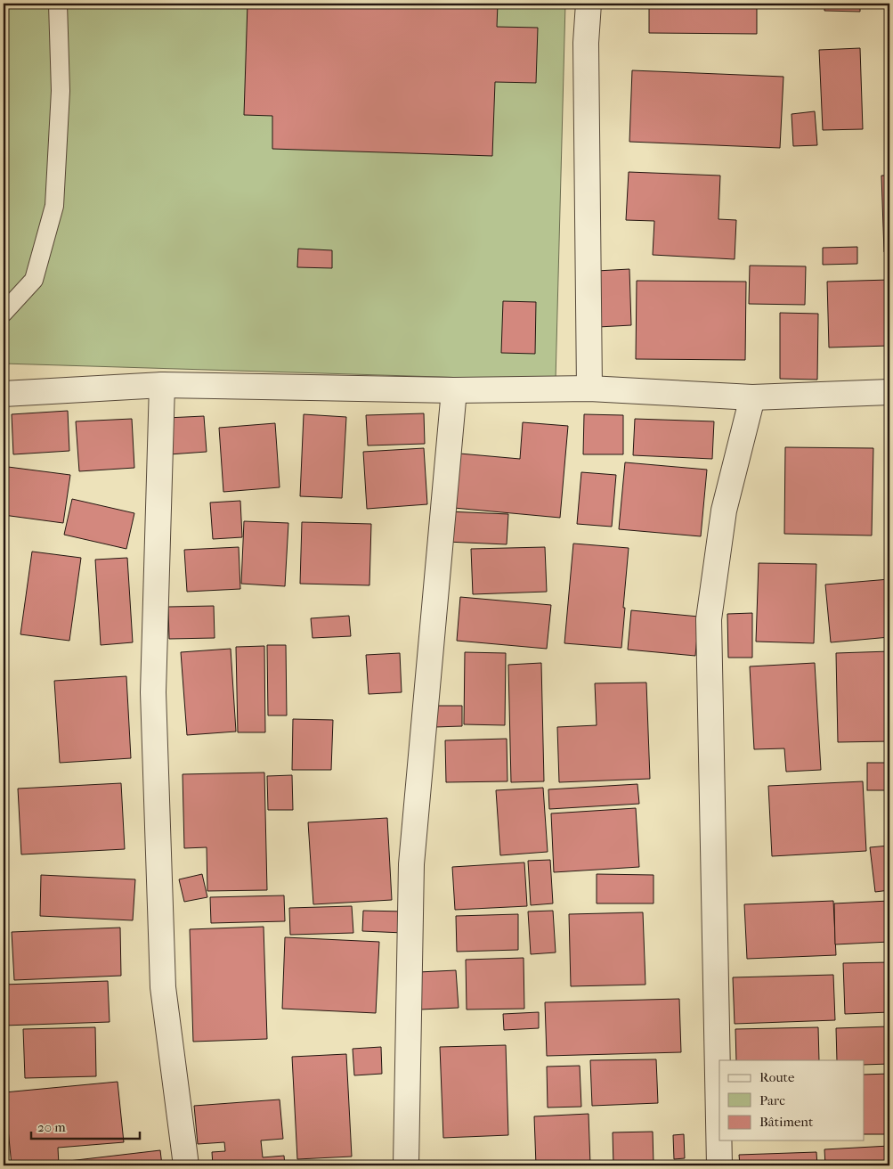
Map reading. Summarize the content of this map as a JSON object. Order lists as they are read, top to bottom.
{
  "legend": ["Route", "Parc", "Bâtiment"],
  "scale_bar": "20 m"
}
